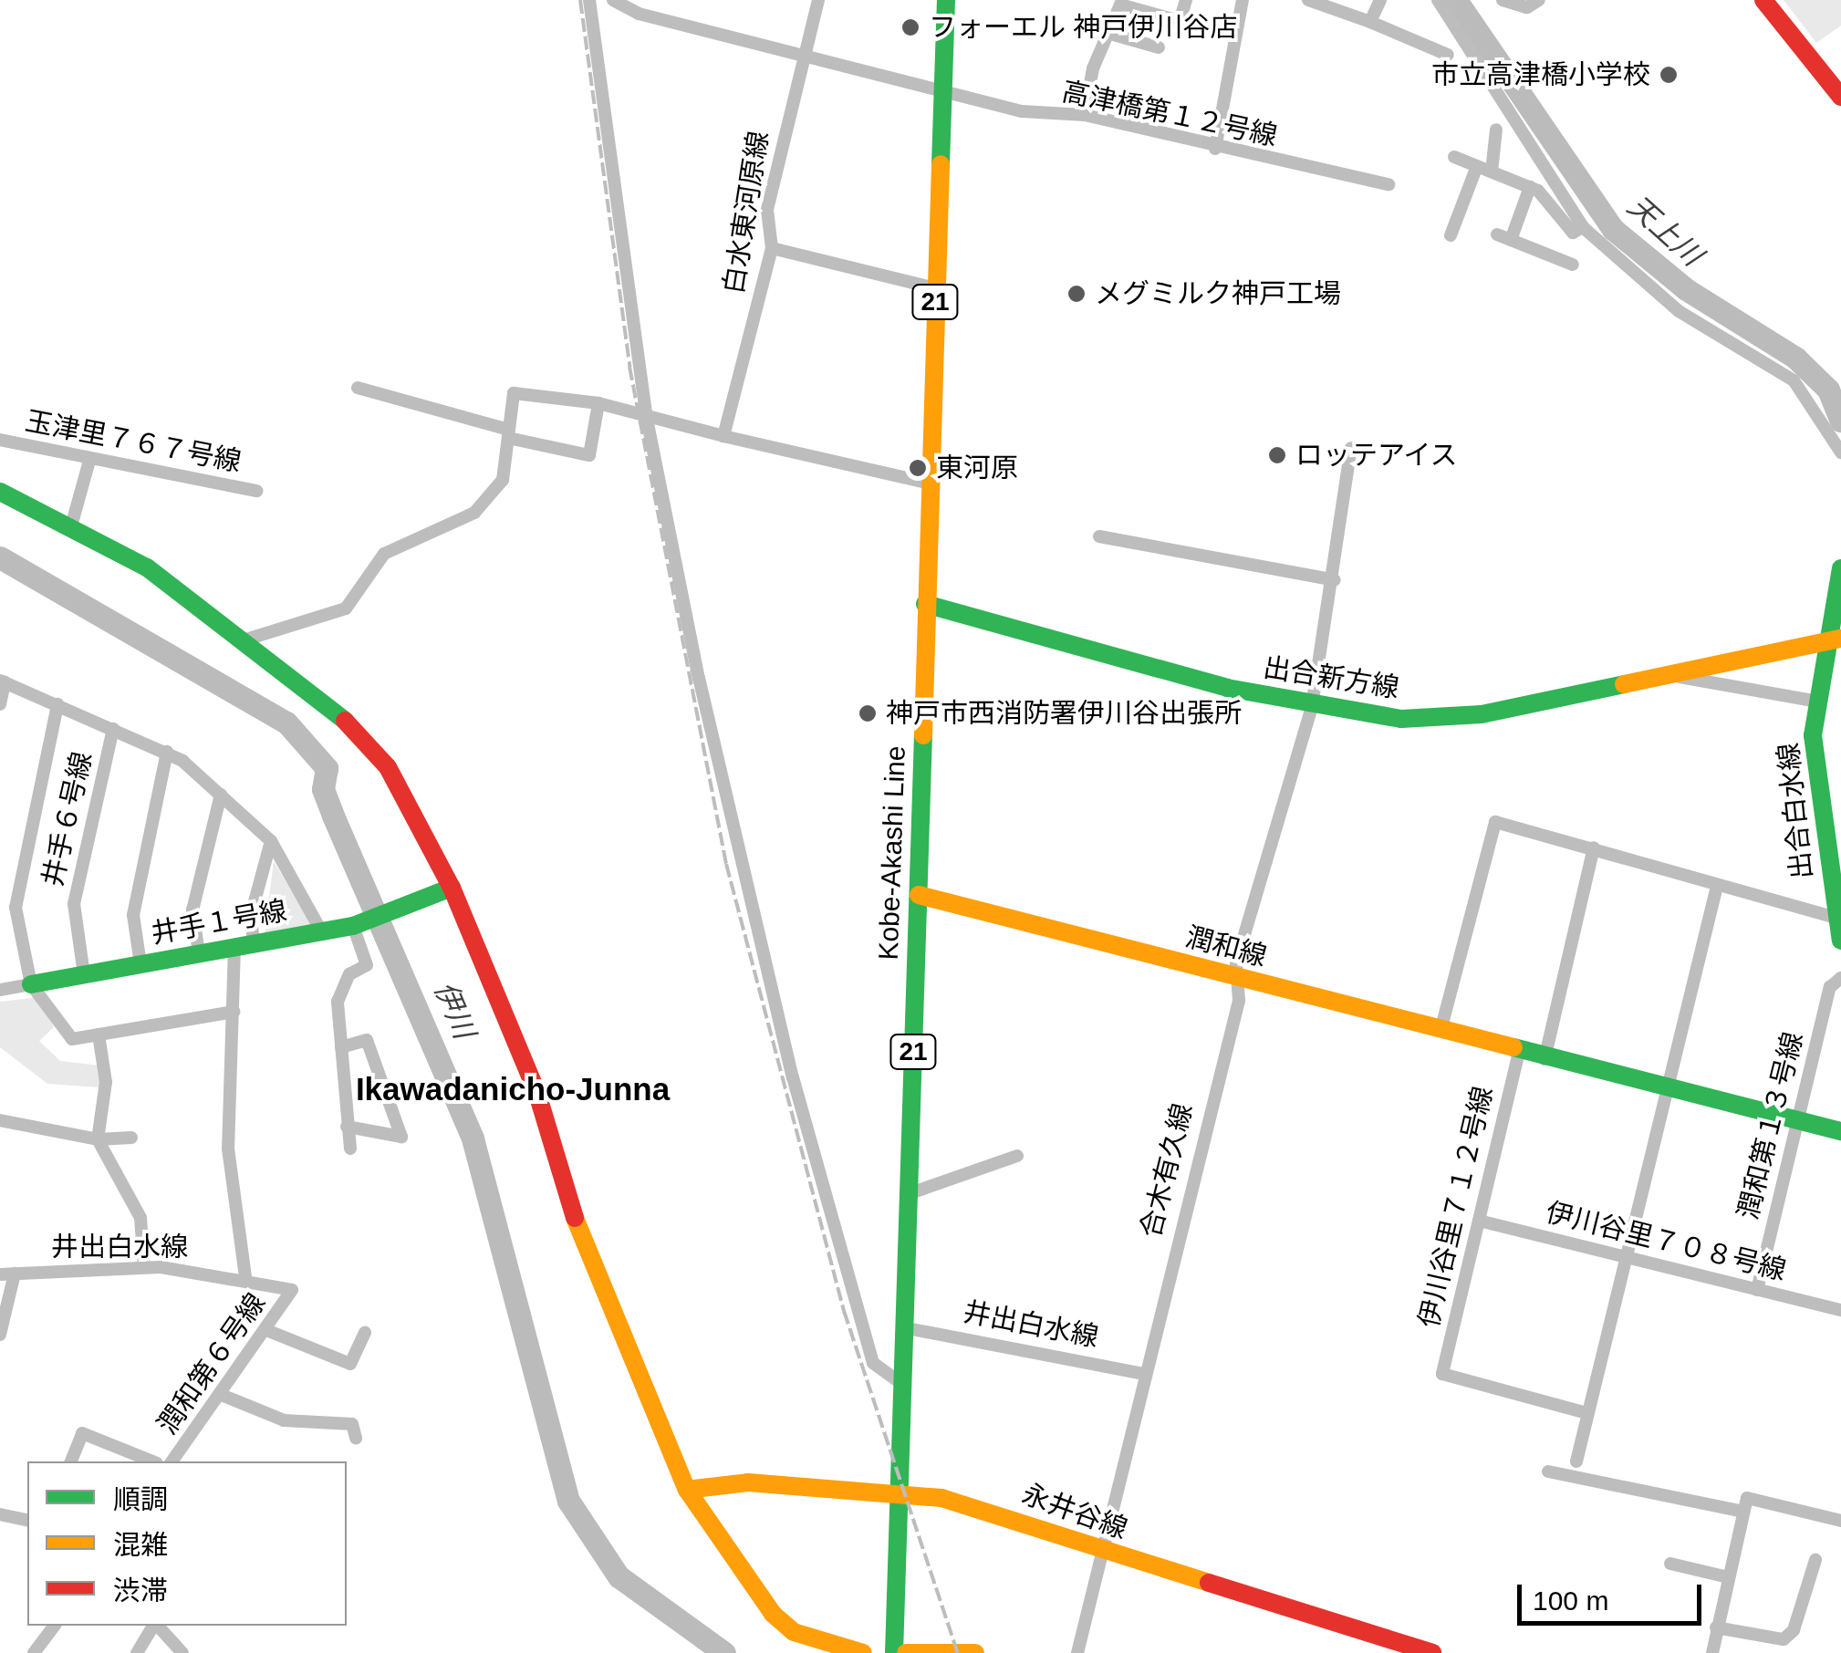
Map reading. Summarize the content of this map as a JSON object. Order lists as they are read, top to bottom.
{
  "streets": {
    "street": [
      "高津橋第１２号線",
      "白水東河原線",
      "21",
      "玉津里７６７号線",
      "出合新方線",
      "出合白水線",
      "井手６号線",
      "Kobe-Akashi Line",
      "井手１号線",
      "潤和線",
      "潤和第１３号線",
      "合木有久線",
      "伊川谷里７１２号線",
      "伊川谷里７０８号線",
      "井出白水線",
      "潤和第６号線",
      "永井谷線"
    ]
  },
  "crossings": [
    ["高津橋第１２号線", "白水東河原線"],
    ["高津橋第１２号線", "Kobe-Akashi Line"],
    ["出合新方線", "出合白水線"],
    ["出合新方線", "Kobe-Akashi Line"],
    ["出合新方線", "合木有久線"],
    ["井手６号線", "井手１号線"],
    ["Kobe-Akashi Line", "潤和線"],
    ["Kobe-Akashi Line", "井出白水線"],
    ["Kobe-Akashi Line", "永井谷線"],
    ["潤和線", "潤和第１３号線"],
    ["潤和線", "合木有久線"],
    ["潤和線", "伊川谷里７１２号線"],
    ["潤和第１３号線", "伊川谷里７０８号線"],
    ["合木有久線", "井出白水線"],
    ["合木有久線", "永井谷線"],
    ["伊川谷里７１２号線", "伊川谷里７０８号線"],
    ["井出白水線", "潤和第６号線"]
  ],
  "districts": ["Ikawadanicho-Junna"],
  "water": ["天上川", "伊川"],
  "places": [
    "フォーエル 神戸伊川谷店",
    "市立高津橋小学校",
    "メグミルク神戸工場",
    "ロッテアイス",
    "東河原",
    "神戸市西消防署伊川谷出張所"
  ],
  "legend": ["順調", "混雑", "渋滞"],
  "scale_bar": "100 m"
}
